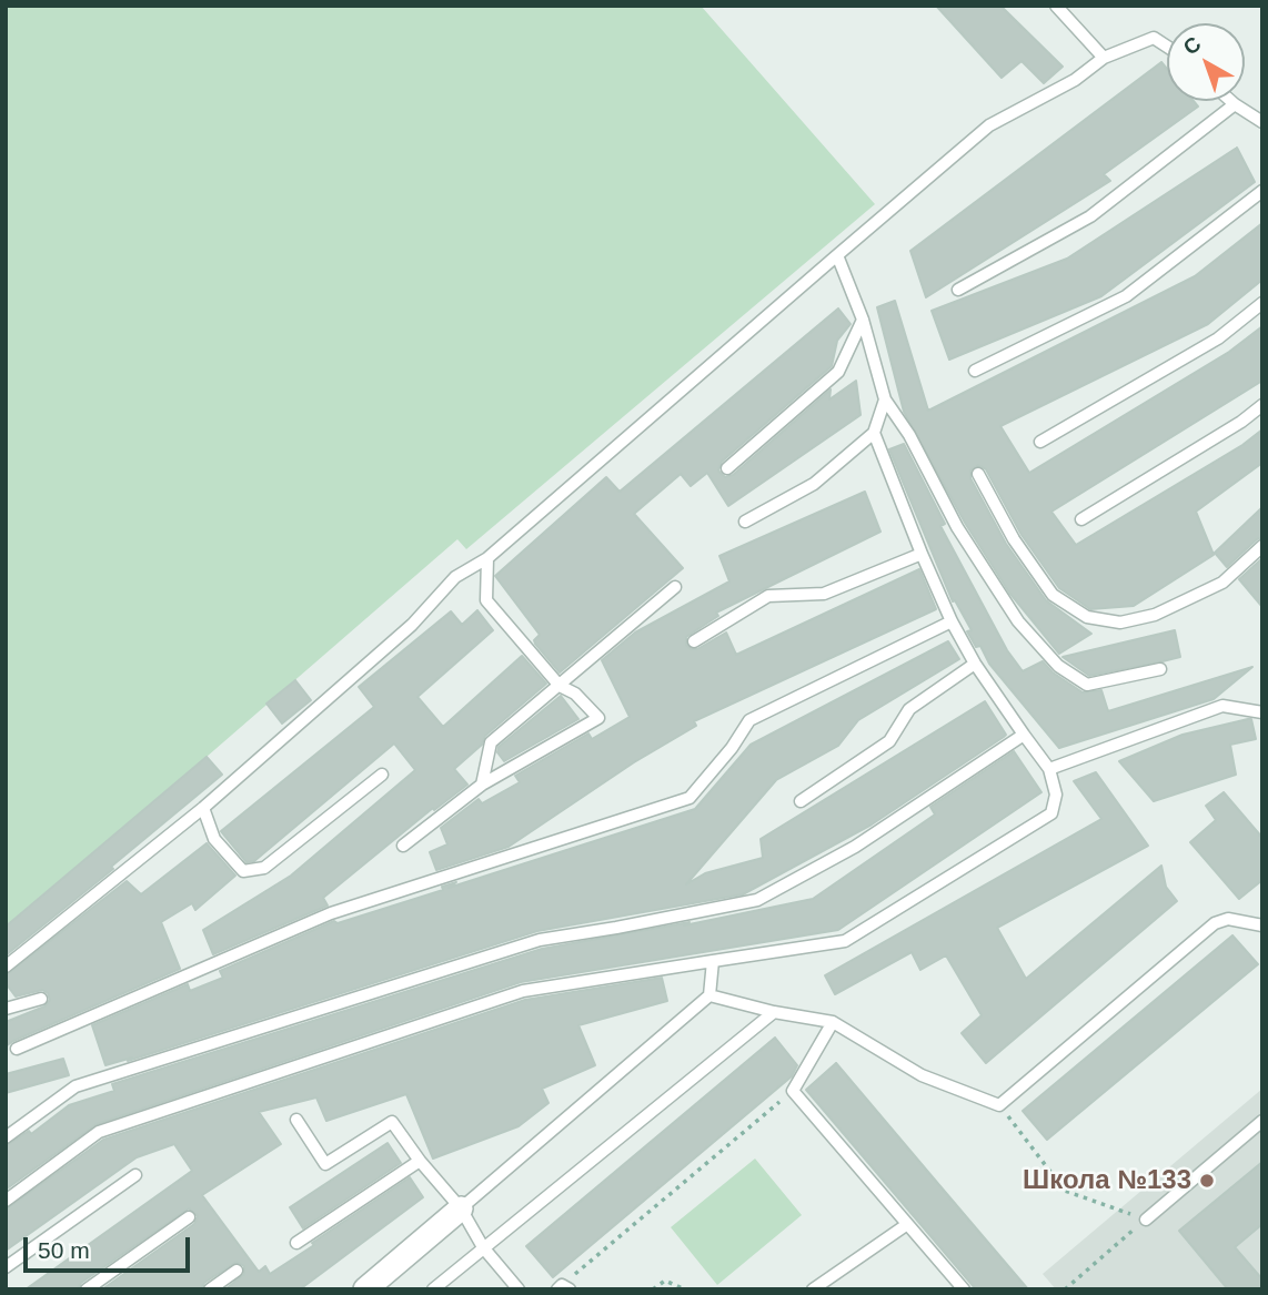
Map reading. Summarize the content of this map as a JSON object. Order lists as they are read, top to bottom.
{
  "places": ["Школа №133"],
  "scale_bar": "50 m",
  "north": "top left"
}
